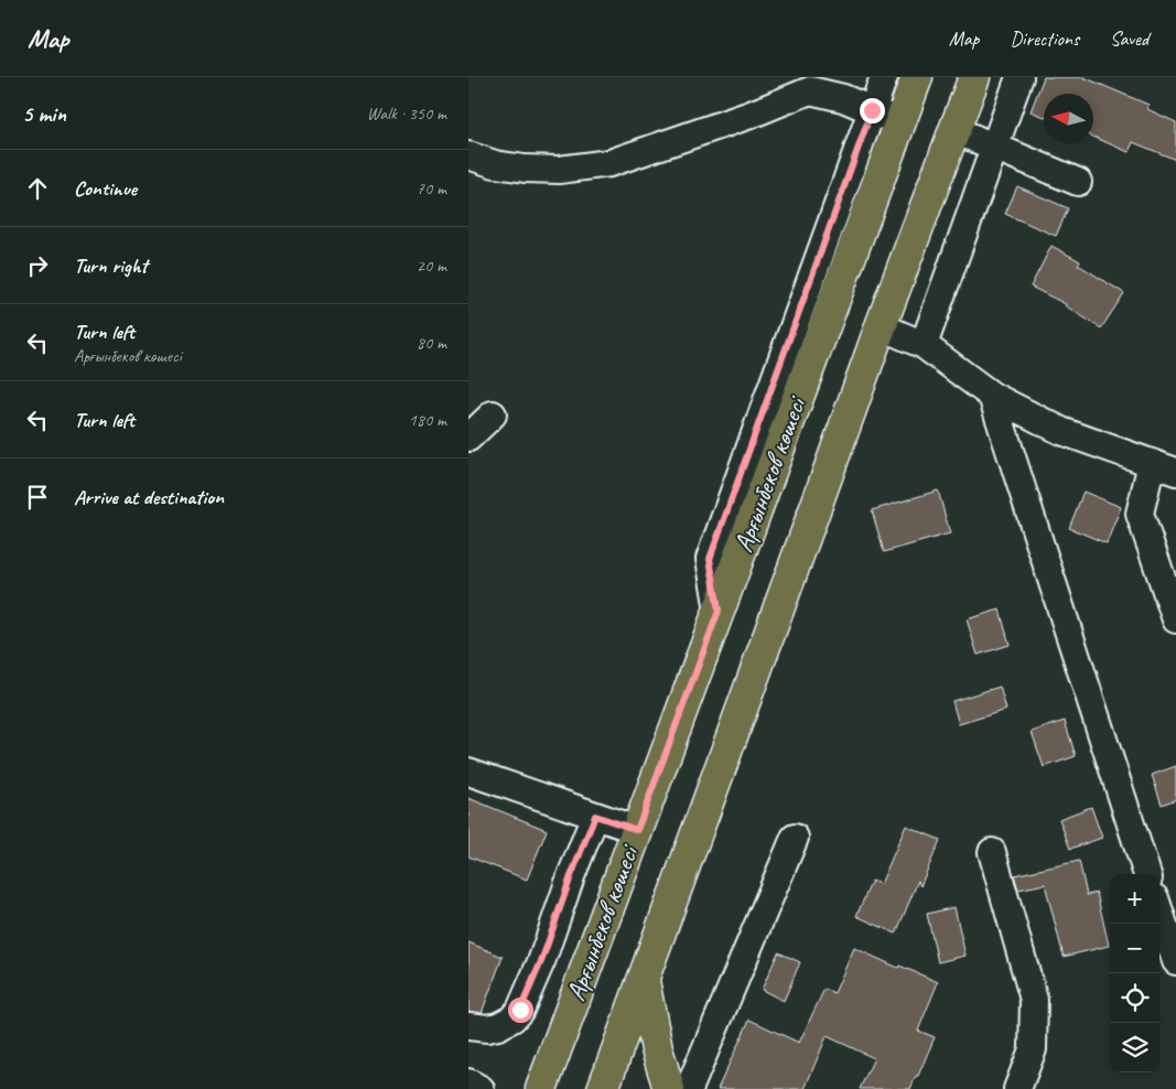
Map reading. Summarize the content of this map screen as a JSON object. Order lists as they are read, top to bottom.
{
  "streets": {
    "main road": ["Арғынбеков көшесі"]
  },
  "north": "left",
  "page": {
    "header": "Map",
    "nav": ["Map", "Directions", "Saved"],
    "heading": ["5 min", "Walk · 350 m"],
    "list": [
      ["Continue", "70 m"],
      ["Turn right", "20 m"],
      ["Turn left", "Арғынбеков көшесі", "80 m"],
      ["Turn left", "180 m"],
      "Arrive at destination"
    ],
    "map_buttons": ["+", "−"]
  }
}
